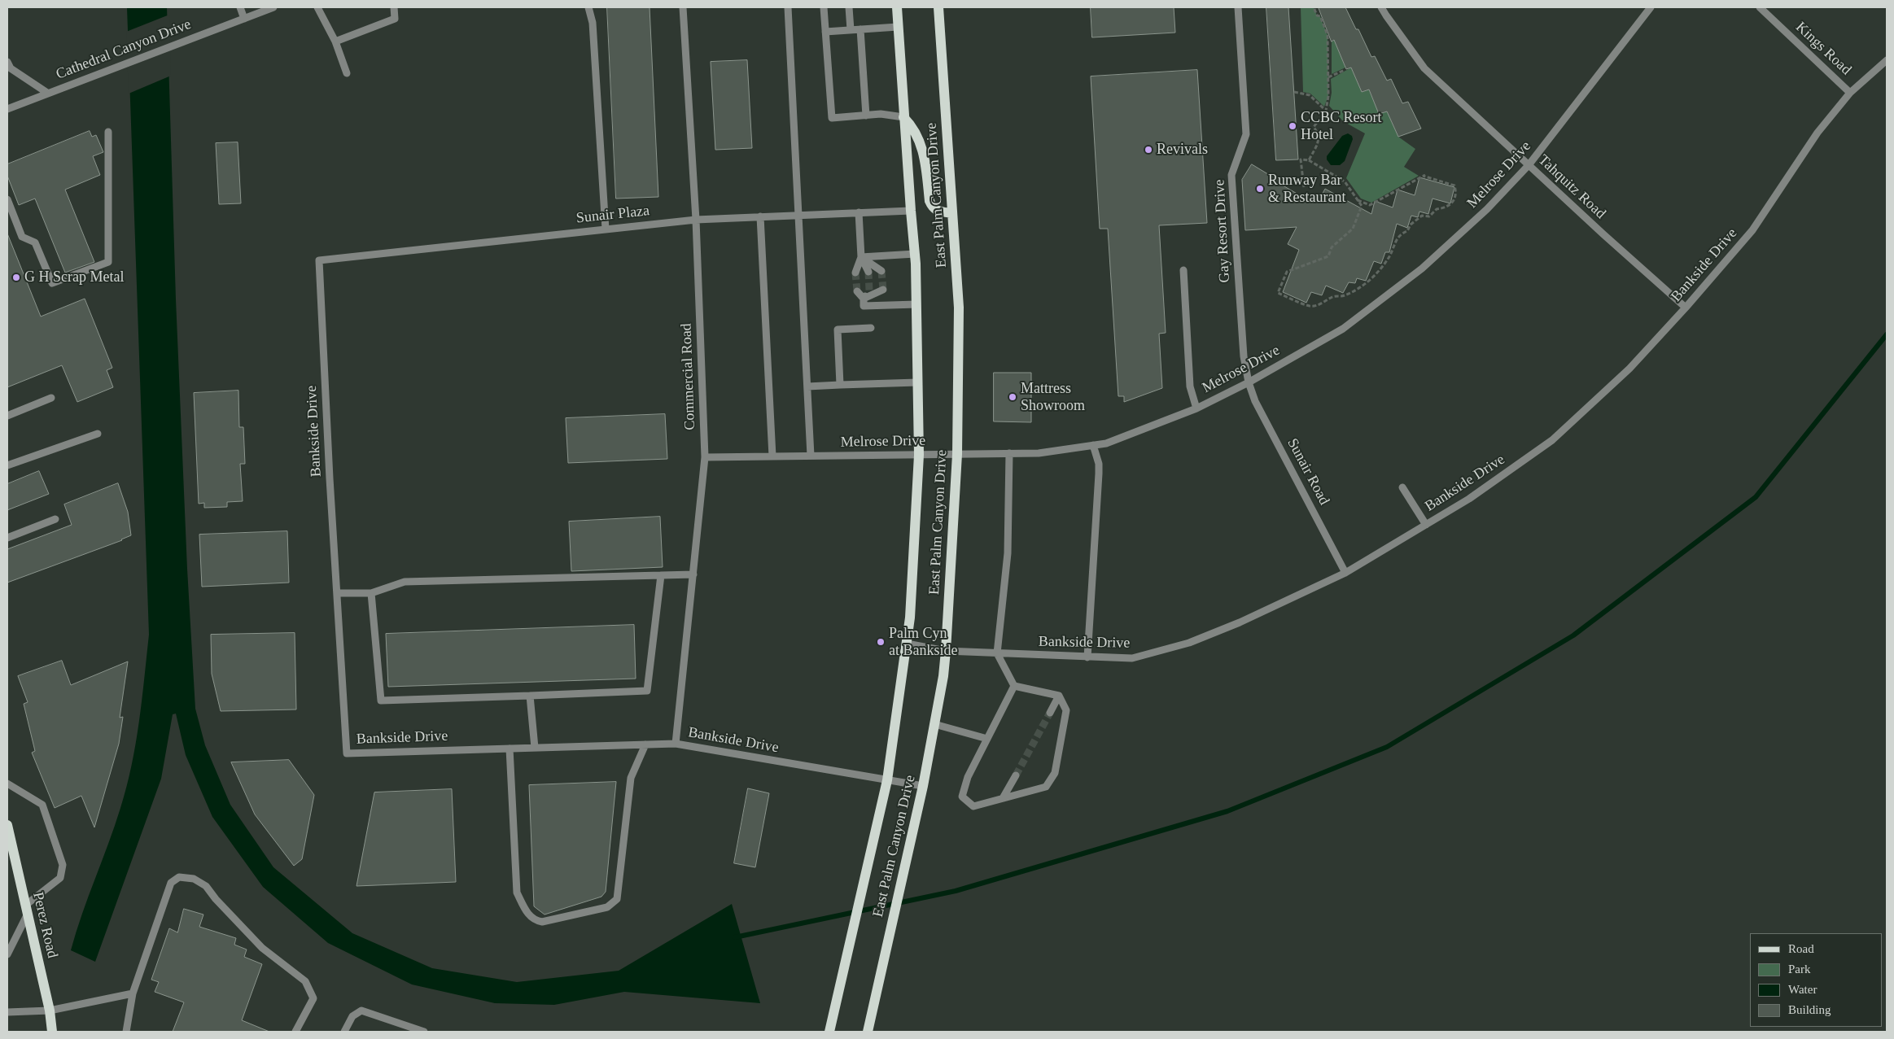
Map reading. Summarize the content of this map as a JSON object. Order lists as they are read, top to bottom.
{
  "streets": {
    "main road": ["East Palm Canyon Drive", "Perez Road"],
    "street": [
      "Kings Road",
      "Cathedral Canyon Drive",
      "Melrose Drive",
      "Tahquitz Road",
      "Sunair Plaza",
      "Gay Resort Drive",
      "Bankside Drive",
      "Commercial Road",
      "Sunair Road"
    ]
  },
  "crossings": [
    ["Kings Road", "Bankside Drive"],
    ["Melrose Drive", "Tahquitz Road"],
    ["Melrose Drive", "East Palm Canyon Drive"],
    ["Melrose Drive", "Gay Resort Drive"],
    ["Melrose Drive", "Commercial Road"],
    ["Melrose Drive", "Sunair Road"],
    ["Tahquitz Road", "Bankside Drive"],
    ["East Palm Canyon Drive", "Sunair Plaza"],
    ["East Palm Canyon Drive", "Bankside Drive"],
    ["Sunair Plaza", "Bankside Drive"],
    ["Sunair Plaza", "Commercial Road"],
    ["Gay Resort Drive", "Sunair Road"],
    ["Bankside Drive", "Commercial Road"],
    ["Bankside Drive", "Sunair Road"]
  ],
  "places": [
    "CCBC Resort Hotel",
    "Revivals",
    "Runway Bar & Restaurant",
    "G H Scrap Metal",
    "Mattress Showroom",
    "Palm Cyn at Bankside"
  ],
  "legend": [
    "Road",
    "Park",
    "Water",
    "Building"
  ]
}
